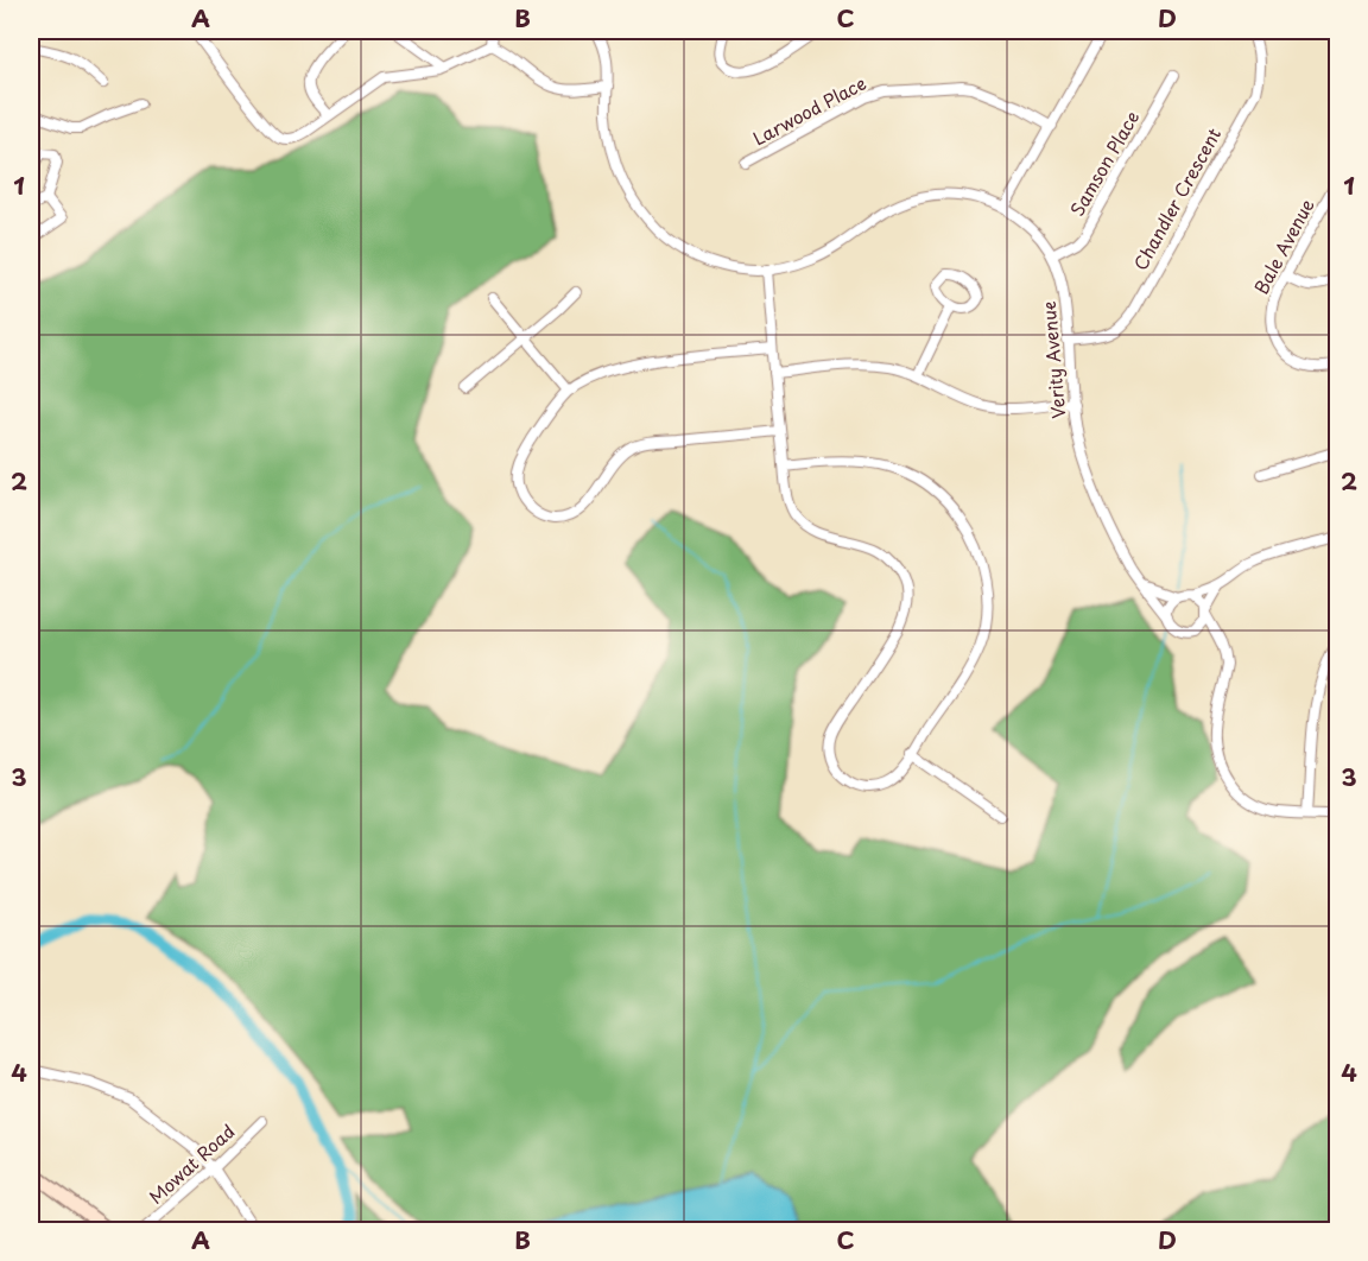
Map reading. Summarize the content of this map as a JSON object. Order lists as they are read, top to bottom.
{
  "streets": {
    "street": [
      "Larwood Place",
      "Samson Place",
      "Chandler Crescent",
      "Bale Avenue",
      "Verity Avenue",
      "Mowat Road"
    ]
  },
  "crossings": [
    ["Samson Place", "Verity Avenue"],
    ["Chandler Crescent", "Verity Avenue"]
  ],
  "grid": {
    "columns": [
      "A",
      "B",
      "C",
      "D"
    ],
    "rows": [
      "1",
      "2",
      "3",
      "4"
    ]
  }
}
